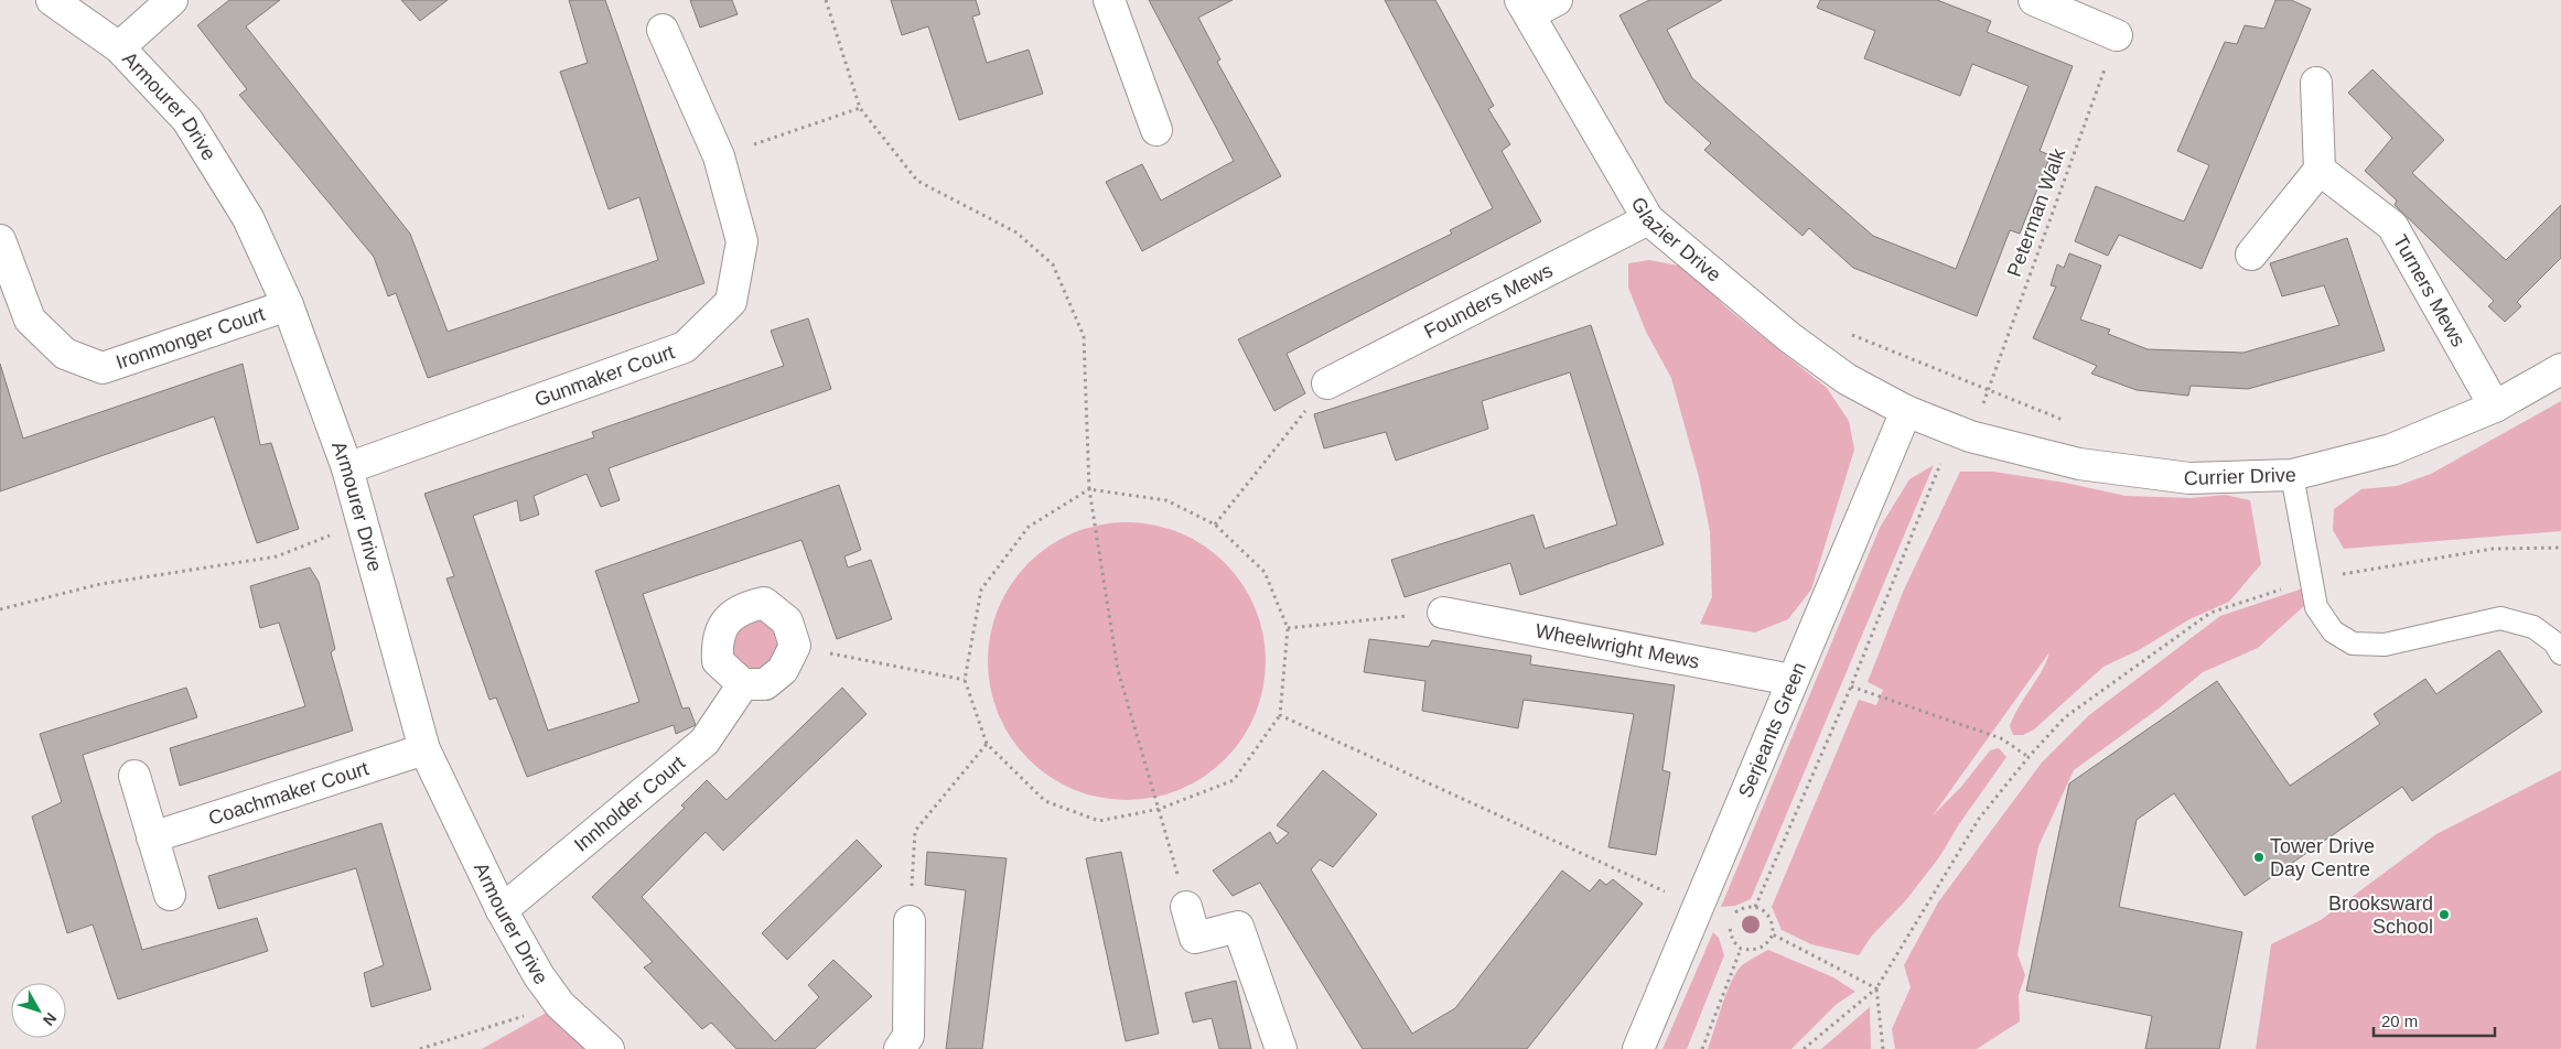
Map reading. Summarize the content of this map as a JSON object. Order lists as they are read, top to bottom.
{
  "streets": {
    "street": [
      "Armourer Drive",
      "Glazier Drive",
      "Turners Mews",
      "Founders Mews",
      "Ironmonger Court",
      "Gunmaker Court",
      "Currier Drive",
      "Wheelwright Mews",
      "Serjeants Green",
      "Coachmaker Court",
      "Innholder Court"
    ],
    "path": ["Peterman Walk"]
  },
  "crossings": [
    ["Armourer Drive", "Ironmonger Court"],
    ["Armourer Drive", "Gunmaker Court"],
    ["Armourer Drive", "Coachmaker Court"],
    ["Armourer Drive", "Innholder Court"],
    ["Peterman Walk", "Currier Drive"],
    ["Glazier Drive", "Founders Mews"],
    ["Glazier Drive", "Currier Drive"],
    ["Glazier Drive", "Serjeants Green"],
    ["Turners Mews", "Currier Drive"],
    ["Currier Drive", "Serjeants Green"],
    ["Wheelwright Mews", "Serjeants Green"]
  ],
  "places": ["Tower Drive Day Centre", "Brooksward School"],
  "scale_bar": "20 m",
  "north": "bottom right"
}
